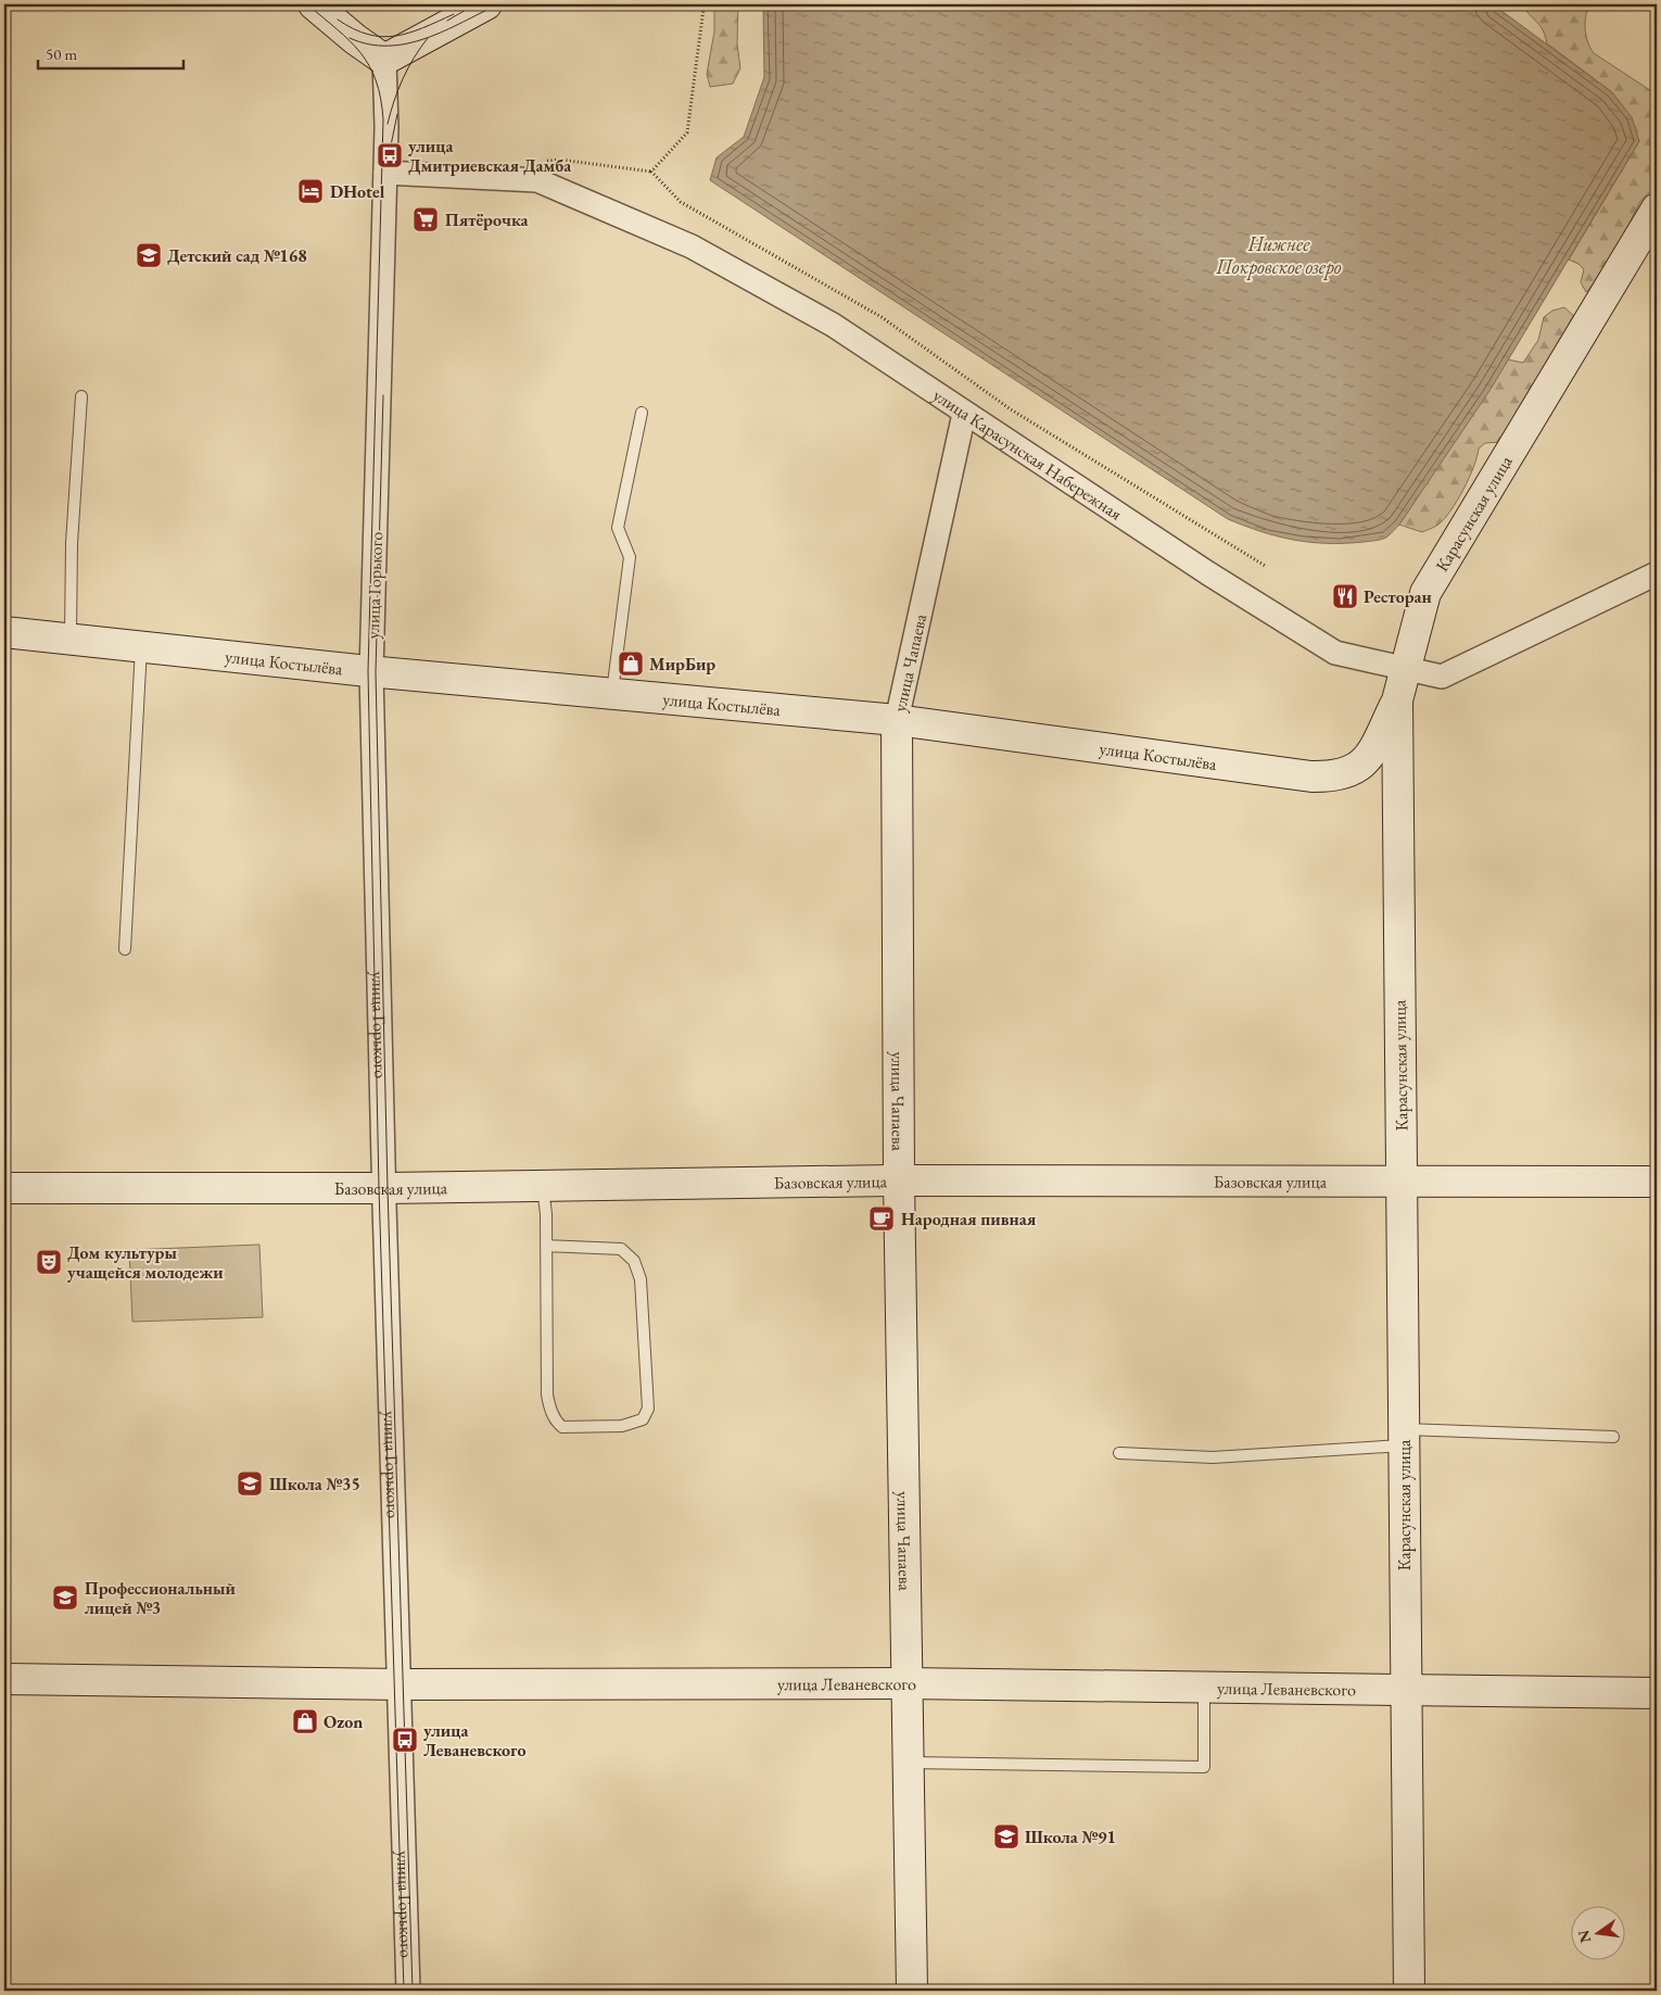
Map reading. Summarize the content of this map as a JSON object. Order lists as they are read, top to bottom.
{
  "streets": {
    "street": [
      "улица Карасунская Набережная",
      "Карасунская улица",
      "улица Горького",
      "улица Костылёва",
      "улица Чапаева",
      "Базовская улица",
      "улица Леваневского"
    ]
  },
  "crossings": [
    ["улица Карасунская Набережная", "Карасунская улица"],
    ["улица Карасунская Набережная", "улица Горького"],
    ["улица Карасунская Набережная", "улица Чапаева"],
    ["Карасунская улица", "улица Костылёва"],
    ["Карасунская улица", "Базовская улица"],
    ["Карасунская улица", "улица Леваневского"],
    ["улица Горького", "улица Костылёва"],
    ["улица Горького", "Базовская улица"],
    ["улица Горького", "улица Леваневского"],
    ["улица Костылёва", "улица Чапаева"],
    ["улица Чапаева", "Базовская улица"],
    ["улица Чапаева", "улица Леваневского"]
  ],
  "water": ["Нижнее Покровское озеро"],
  "places": {
    "bus stop": ["улица Дмитриевская Дамба", "улица Леваневского"],
    "hotel": ["DHotel"],
    "supermarket": ["Пятёрочка"],
    "school or university": [
      "Детский сад №168",
      "Школа №35",
      "Профессиональный лицей №3",
      "Школа №91"
    ],
    "restaurant": ["Ресторан"],
    "shop": ["МирБир", "Ozon"],
    "cafe": ["Народная пивная"],
    "theatre": ["Дом культуры учащейся молодежи"]
  },
  "scale_bar": "50 m",
  "north": "left"
}
